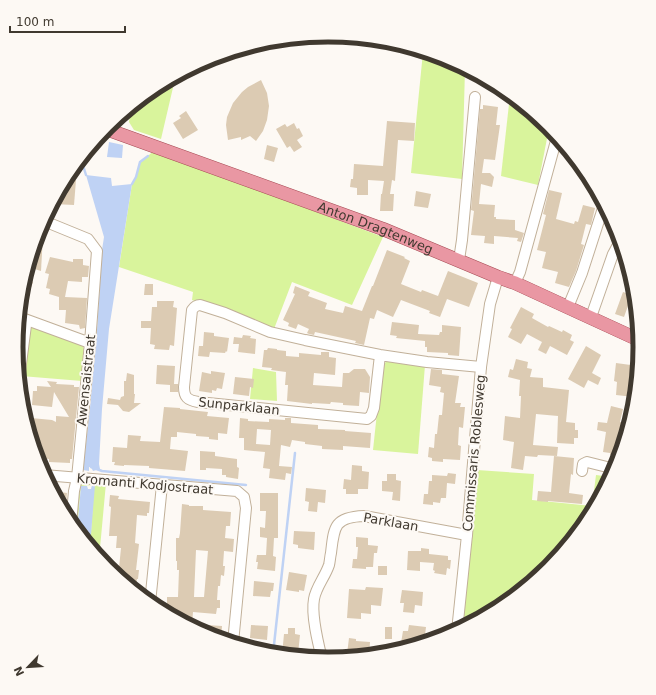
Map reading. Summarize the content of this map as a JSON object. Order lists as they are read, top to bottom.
{
  "streets": {
    "main road": ["Anton Dragtenweg"],
    "street": [
      "Awensaistraat",
      "Sunparklaan",
      "Commissaris Roblesweg",
      "Kromanti Kodjostraat",
      "Parklaan"
    ]
  },
  "crossings": [
    ["Anton Dragtenweg", "Commissaris Roblesweg"],
    ["Awensaistraat", "Kromanti Kodjostraat"],
    ["Sunparklaan", "Commissaris Roblesweg"],
    ["Commissaris Roblesweg", "Parklaan"]
  ],
  "scale_bar": "100 m",
  "north": "bottom left"
}
